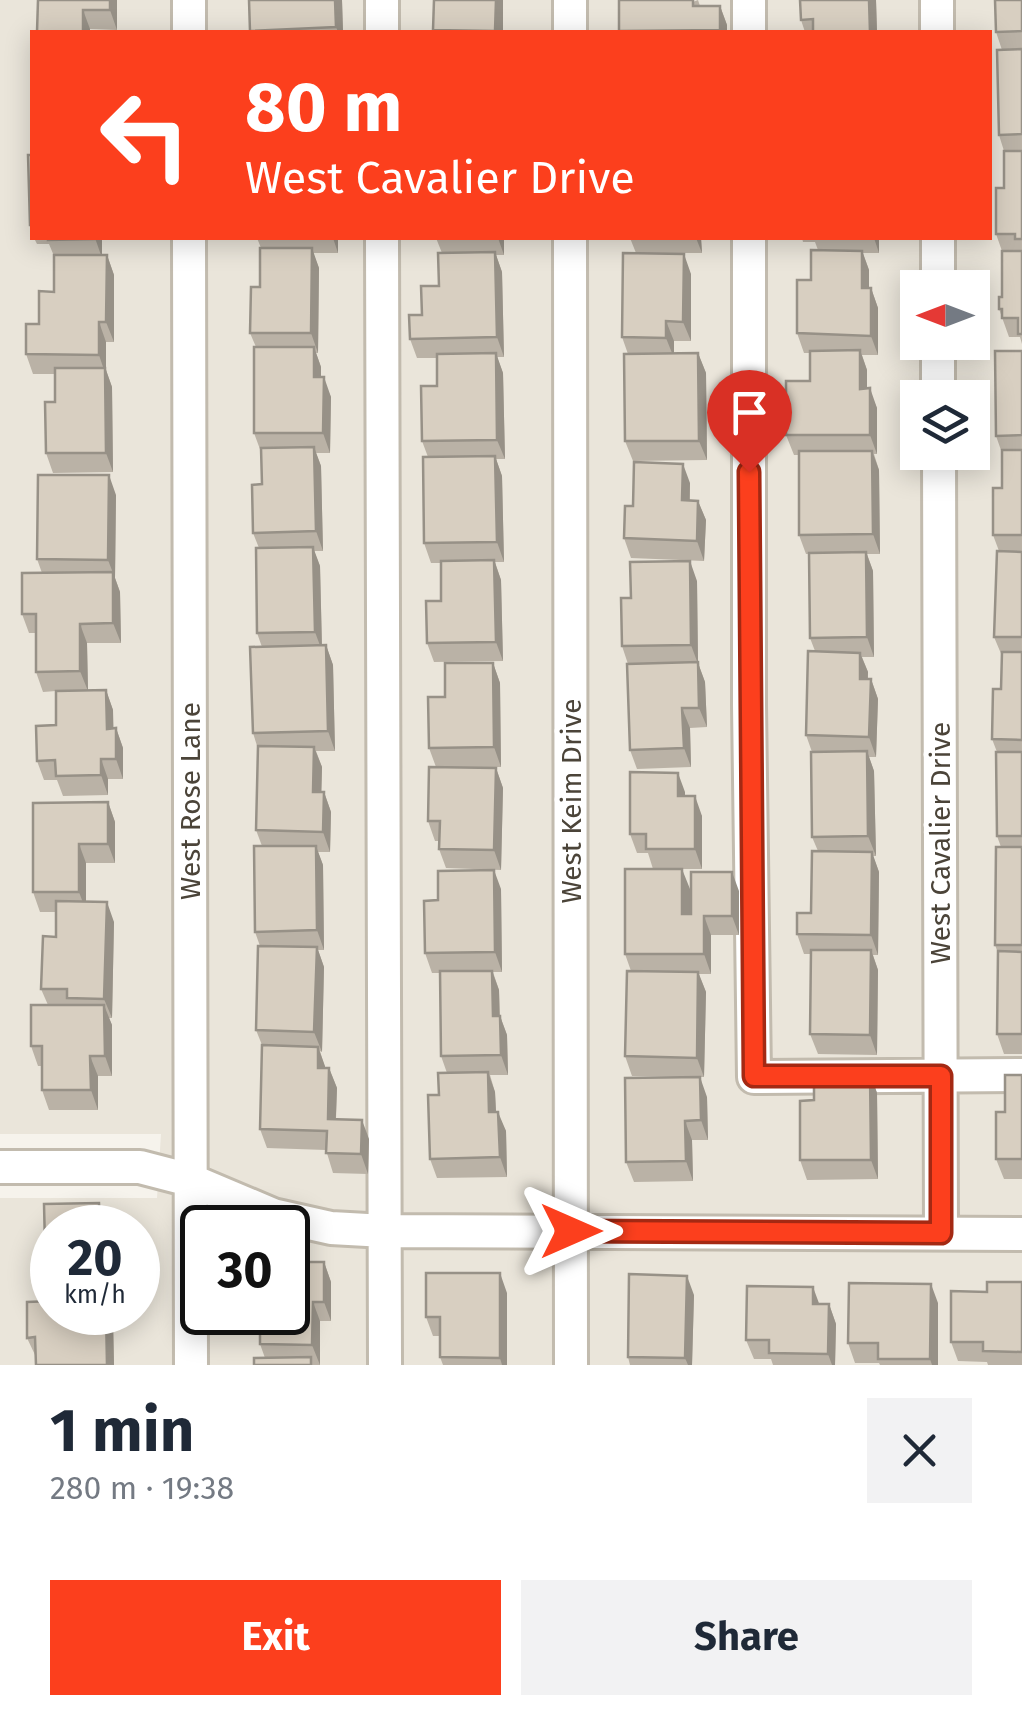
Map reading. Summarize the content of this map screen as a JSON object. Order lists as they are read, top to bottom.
{
  "streets": {
    "street": ["West Rose Lane", "West Keim Drive", "West Cavalier Drive"]
  },
  "north": "left",
  "page": {
    "turn": ["80 m", "West Cavalier Drive"],
    "speed": "20 km/h",
    "limit": "30",
    "heading": ["1 min", "280 m · 19:38"],
    "buttons": ["Exit", "Share"]
  }
}
